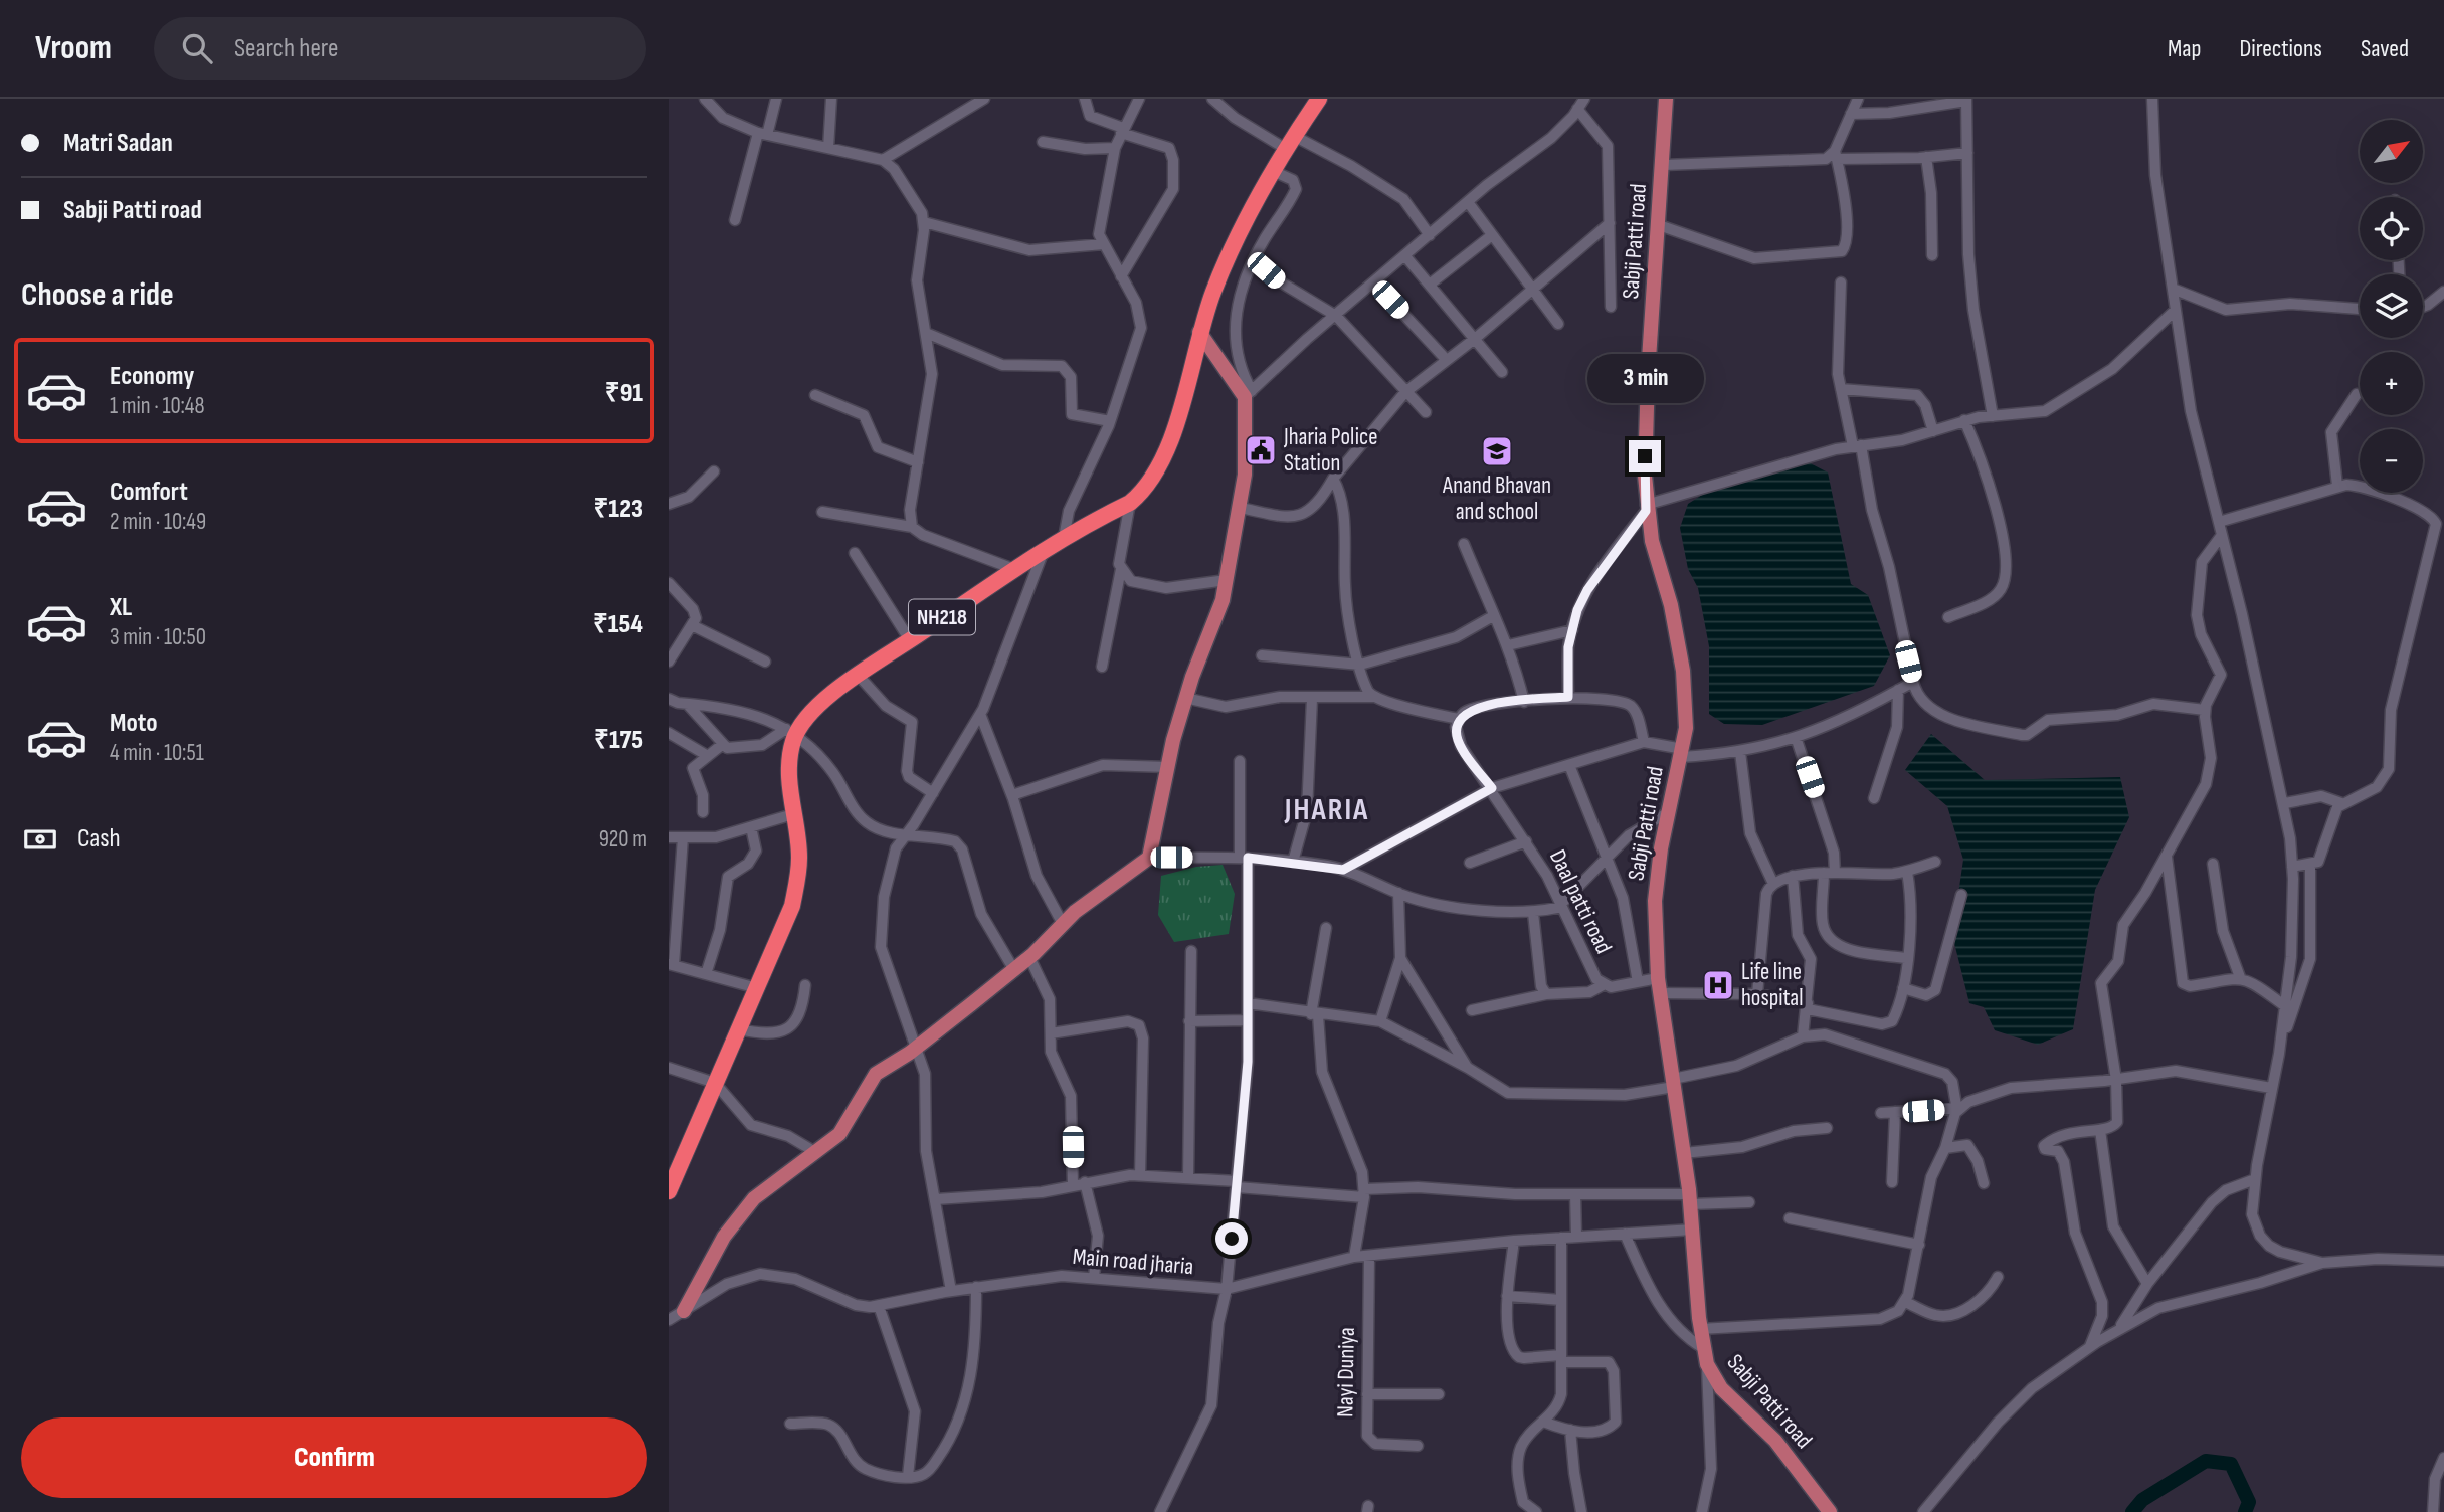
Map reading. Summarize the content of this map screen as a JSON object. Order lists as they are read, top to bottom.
{
  "streets": {
    "highway": ["NH218"],
    "main road": ["Sabji Patti road"],
    "street": ["Daal patti road", "Main road jharia", "Nayi Duniya"]
  },
  "crossings": [
    ["Sabji Patti road", "Daal patti road"],
    ["Sabji Patti road", "Main road jharia"],
    ["Main road jharia", "Nayi Duniya"]
  ],
  "districts": ["JHARIA"],
  "places": {
    "public building": ["Jharia Police Station"],
    "school or university": ["Anand Bhavan and school"],
    "hospital": ["Life line hospital"]
  },
  "north": "top right",
  "page": {
    "header": "Vroom",
    "search": "Search here",
    "nav": ["Map", "Directions", "Saved"],
    "banner": ["Matri Sadan", "Sabji Patti road"],
    "map_buttons": ["+", "−"],
    "heading": "Choose a ride",
    "list": [
      {
        "name": "Economy",
        "note": "1 min · 10:48",
        "value": "₹91"
      },
      {
        "name": "Comfort",
        "note": "2 min · 10:49",
        "value": "₹123"
      },
      {
        "name": "XL",
        "note": "3 min · 10:50",
        "value": "₹154"
      },
      {
        "name": "Moto",
        "note": "4 min · 10:51",
        "value": "₹175"
      }
    ],
    "bubble": "3 min",
    "pay": ["Cash", "920 m"],
    "buttons": "Confirm"
  }
}
